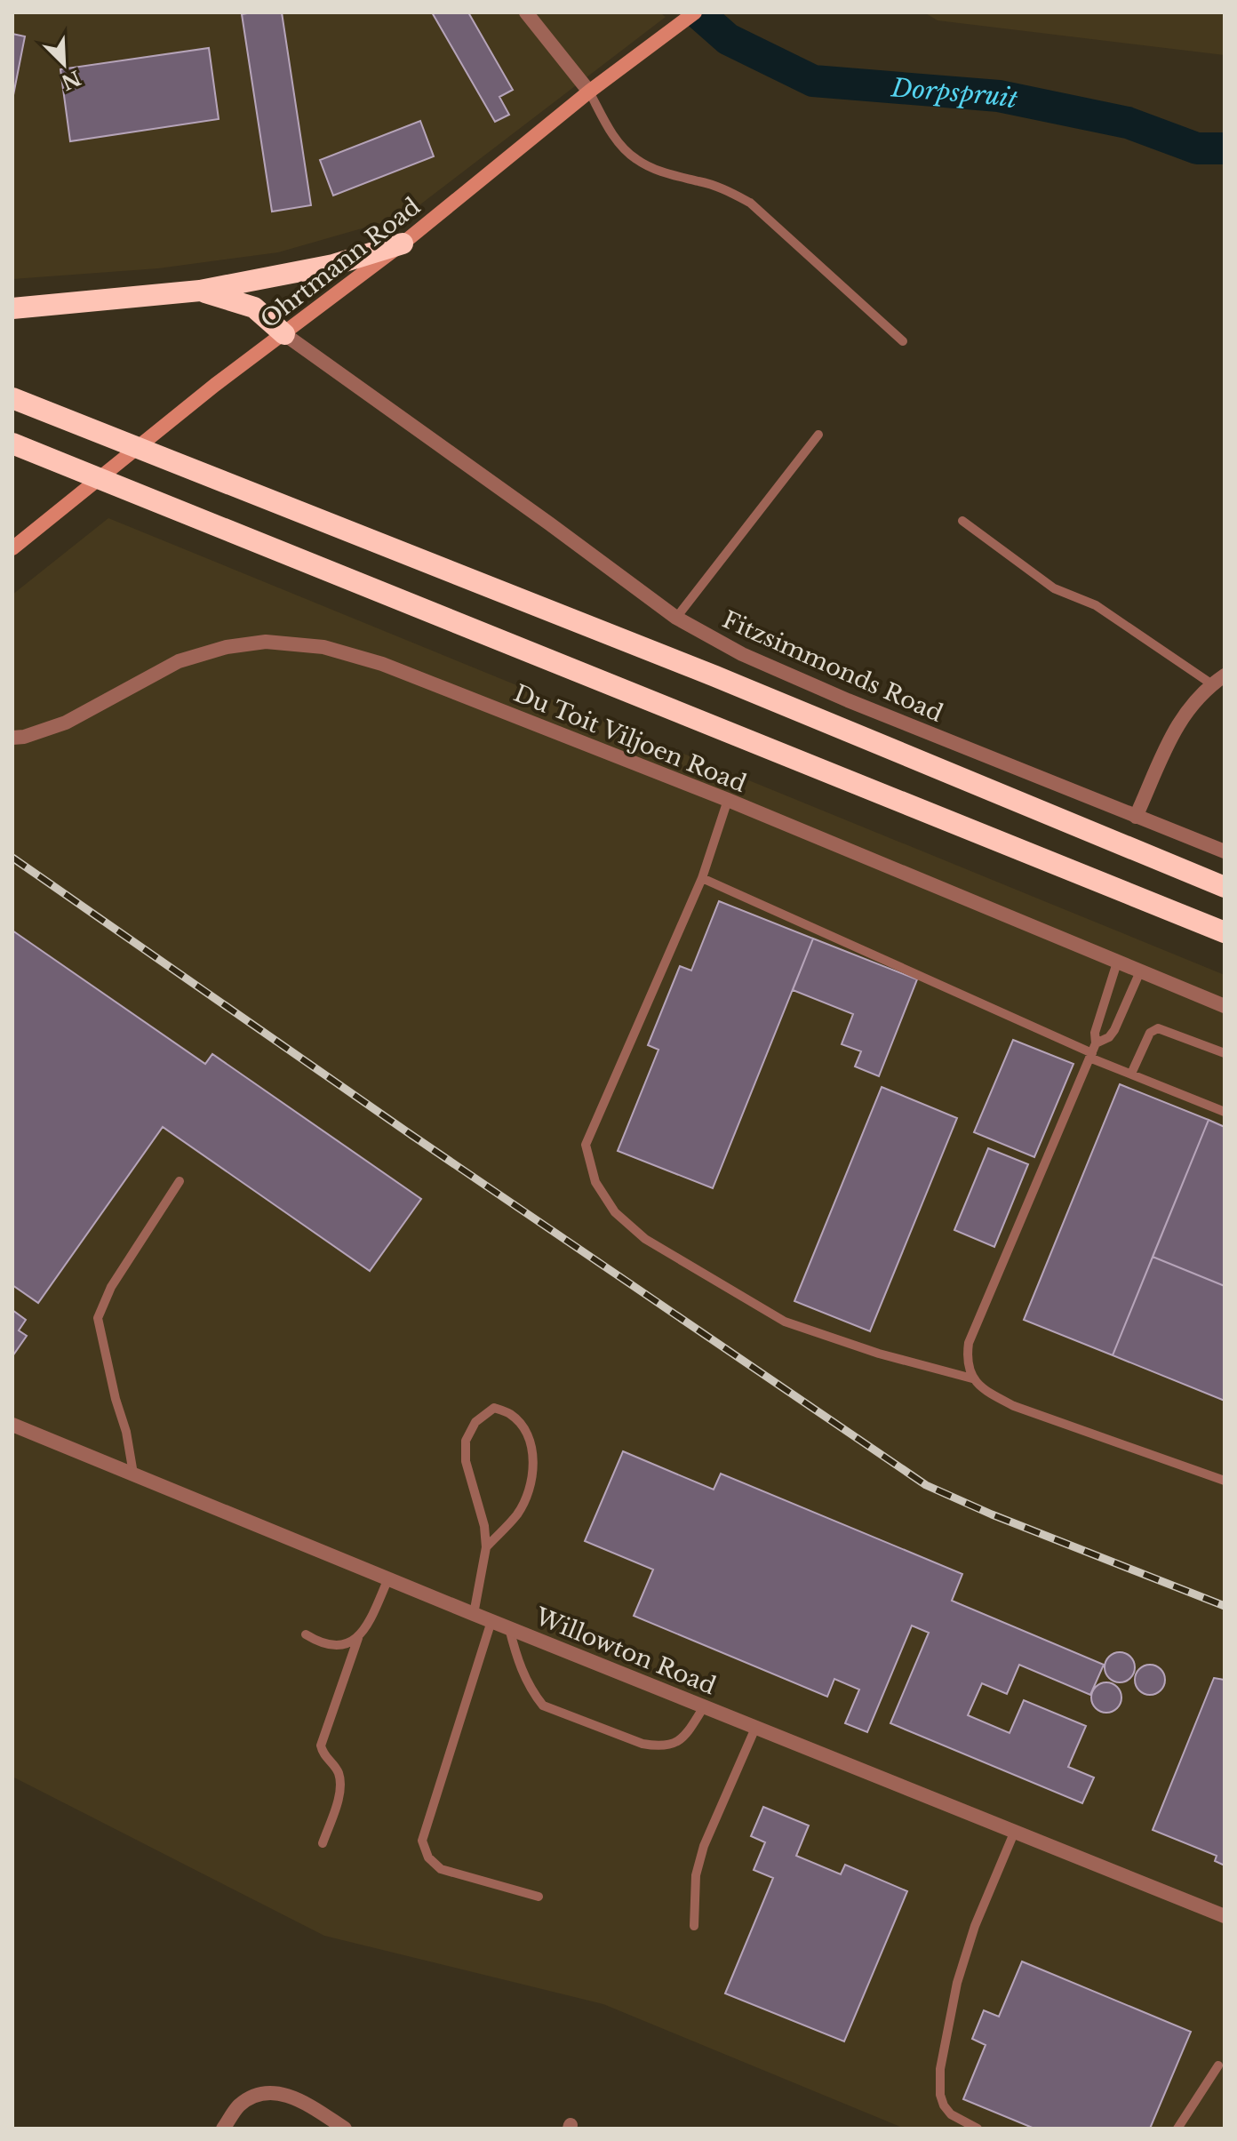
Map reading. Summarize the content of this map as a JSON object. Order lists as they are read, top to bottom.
{
  "streets": {
    "main road": ["Ohrtmann Road"],
    "street": ["Fitzsimmonds Road", "Du Toit Viljoen Road", "Willowton Road"]
  },
  "crossings": [
    ["Ohrtmann Road", "Fitzsimmonds Road"]
  ],
  "water": ["Dorpspruit"],
  "north": "bottom right"
}
